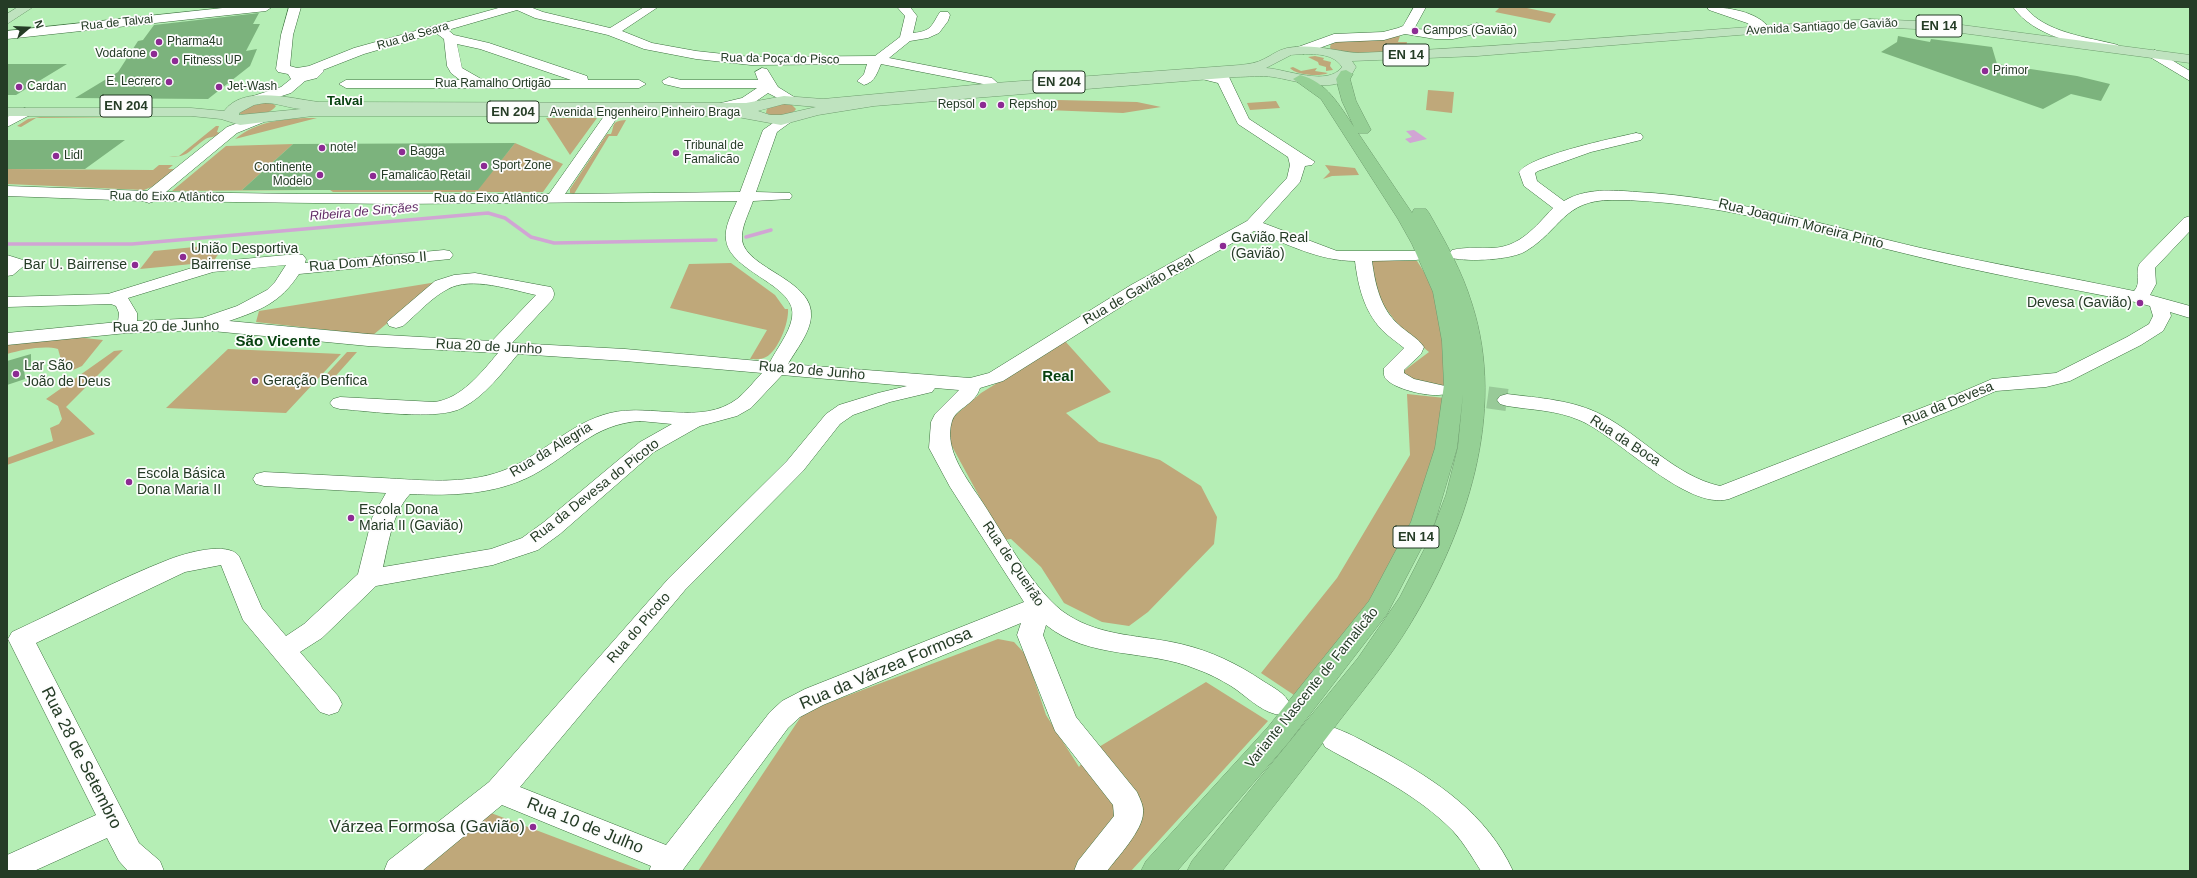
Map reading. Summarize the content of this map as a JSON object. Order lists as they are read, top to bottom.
{
  "streets": {
    "highway": ["EN 14", "Variante Nascente de Famalicão"],
    "main road": ["Avenida Santiago de Gavião", "EN 204", "Avenida Engenheiro Pinheiro Braga"],
    "street": [
      "Rua de Talvai",
      "Rua da Seara",
      "Rua da Poça do Pisco",
      "Rua Ramalho Ortigão",
      "Rua do Eixo Atlântico",
      "Rua Joaquim Moreira Pinto",
      "Rua Dom Afonso II",
      "Rua de Gavião Real",
      "Rua 20 de Junho",
      "Rua da Devesa",
      "Rua da Boca",
      "Rua da Alegria",
      "Rua da Devesa do Picoto",
      "Rua de Queirão",
      "Rua do Picoto",
      "Rua da Várzea Formosa",
      "Rua 28 de Setembro",
      "Rua 10 de Julho"
    ]
  },
  "crossings": [
    ["EN 14", "Avenida Engenheiro Pinheiro Braga"],
    ["EN 14", "Variante Nascente de Famalicão"],
    ["Avenida Santiago de Gavião", "Avenida Engenheiro Pinheiro Braga"],
    ["Avenida Santiago de Gavião", "Variante Nascente de Famalicão"],
    ["Rua da Seara", "Avenida Engenheiro Pinheiro Braga"],
    ["Rua da Poça do Pisco", "Avenida Engenheiro Pinheiro Braga"],
    ["Avenida Engenheiro Pinheiro Braga", "Rua de Gavião Real"],
    ["Avenida Engenheiro Pinheiro Braga", "Variante Nascente de Famalicão"],
    ["Rua do Eixo Atlântico", "Rua da Devesa do Picoto"],
    ["Rua Joaquim Moreira Pinto", "Rua da Devesa"],
    ["Rua de Gavião Real", "Rua 20 de Junho"],
    ["Rua de Gavião Real", "Rua de Queirão"],
    ["Rua de Gavião Real", "Rua do Picoto"],
    ["Rua 20 de Junho", "Rua da Devesa do Picoto"],
    ["Rua 20 de Junho", "Rua de Queirão"],
    ["Rua 20 de Junho", "Rua do Picoto"],
    ["Rua da Devesa", "Rua da Boca"],
    ["Rua da Alegria", "Rua da Devesa do Picoto"],
    ["Rua de Queirão", "Rua do Picoto"],
    ["Rua de Queirão", "Rua da Várzea Formosa"],
    ["Rua do Picoto", "Rua 10 de Julho"],
    ["Rua da Várzea Formosa", "Rua 10 de Julho"]
  ],
  "districts": ["Talvai", "São Vicente", "Real"],
  "water": ["Ribeira de Sinçães"],
  "places": [
    "Campos (Gavião)",
    "Pharma4u",
    "Vodafone",
    "Fitness UP",
    "Primor",
    "E. Lecrerc",
    "Cardan",
    "Jet-Wash",
    "Repsol",
    "Repshop",
    "note!",
    "Bagga",
    "Tribunal de Famalicão",
    "Lidl",
    "Sport Zone",
    "Continente Modelo",
    "Famalicão Retail",
    "Gavião Real (Gavião)",
    "União Desportiva Bairrense",
    "Bar U. Bairrense",
    "Devesa (Gavião)",
    "Lar São João de Deus",
    "Geração Benfica",
    "Escola Básica Dona Maria II",
    "Escola Dona Maria II (Gavião)",
    "Várzea Formosa (Gavião)"
  ],
  "north": "right"
}
